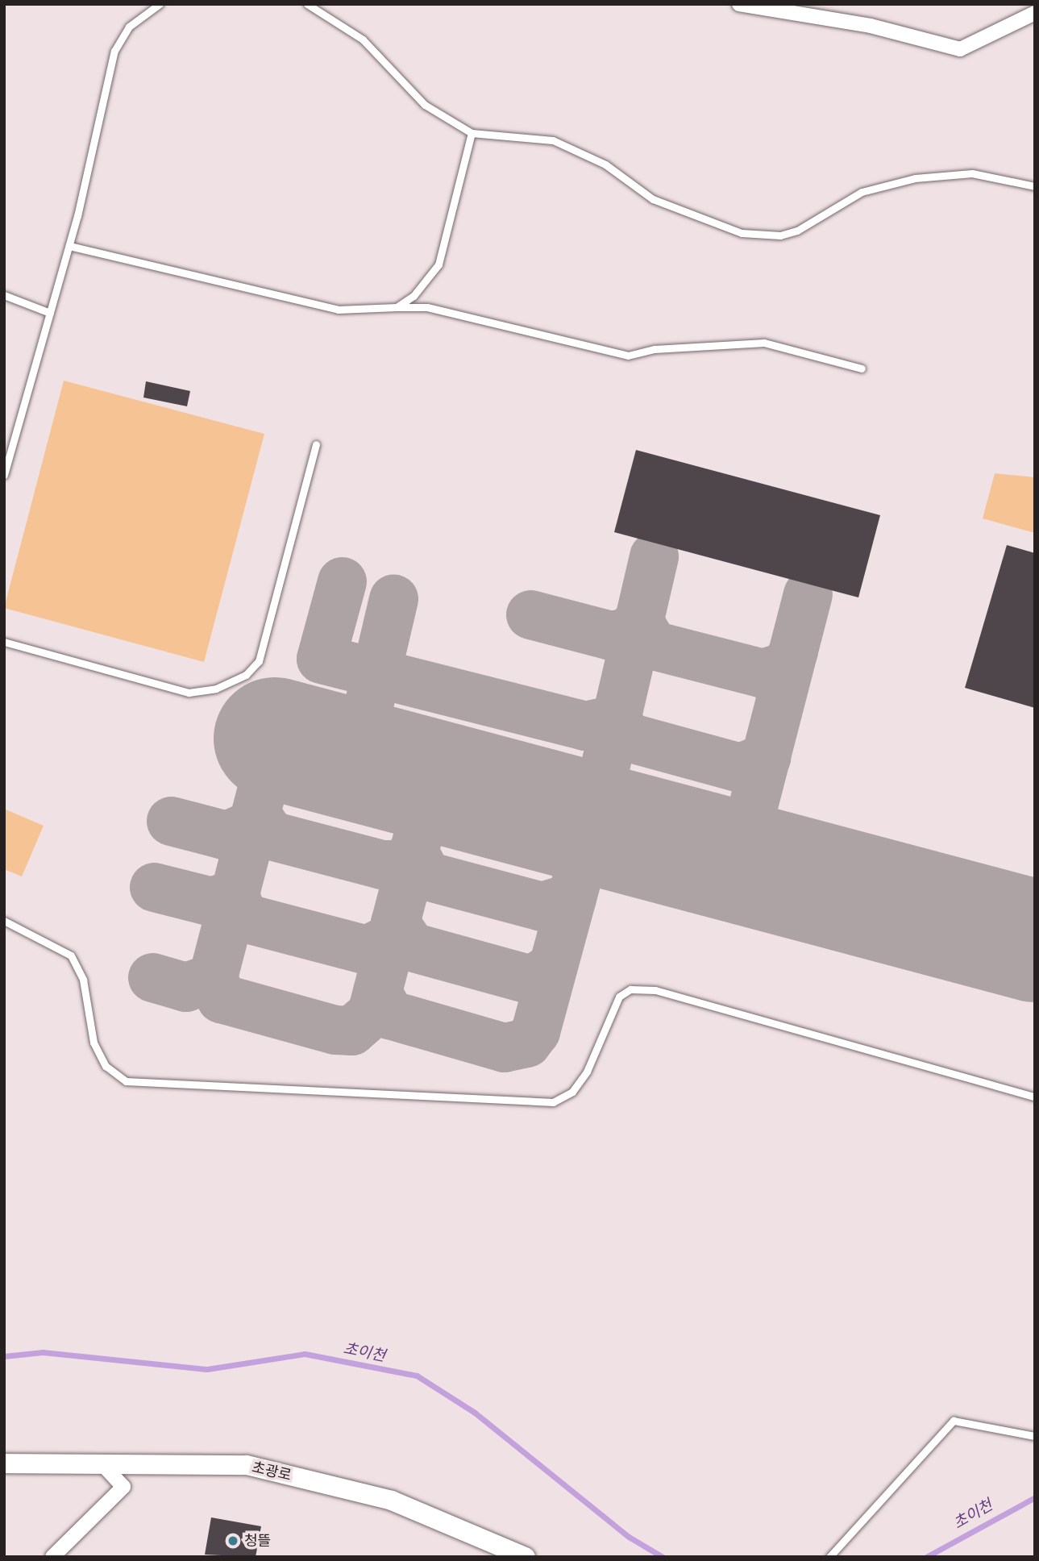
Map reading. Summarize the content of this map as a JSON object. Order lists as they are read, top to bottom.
{
  "streets": {
    "street": ["초광로"]
  },
  "water": ["초이천"],
  "places": ["청뜰"]
}
